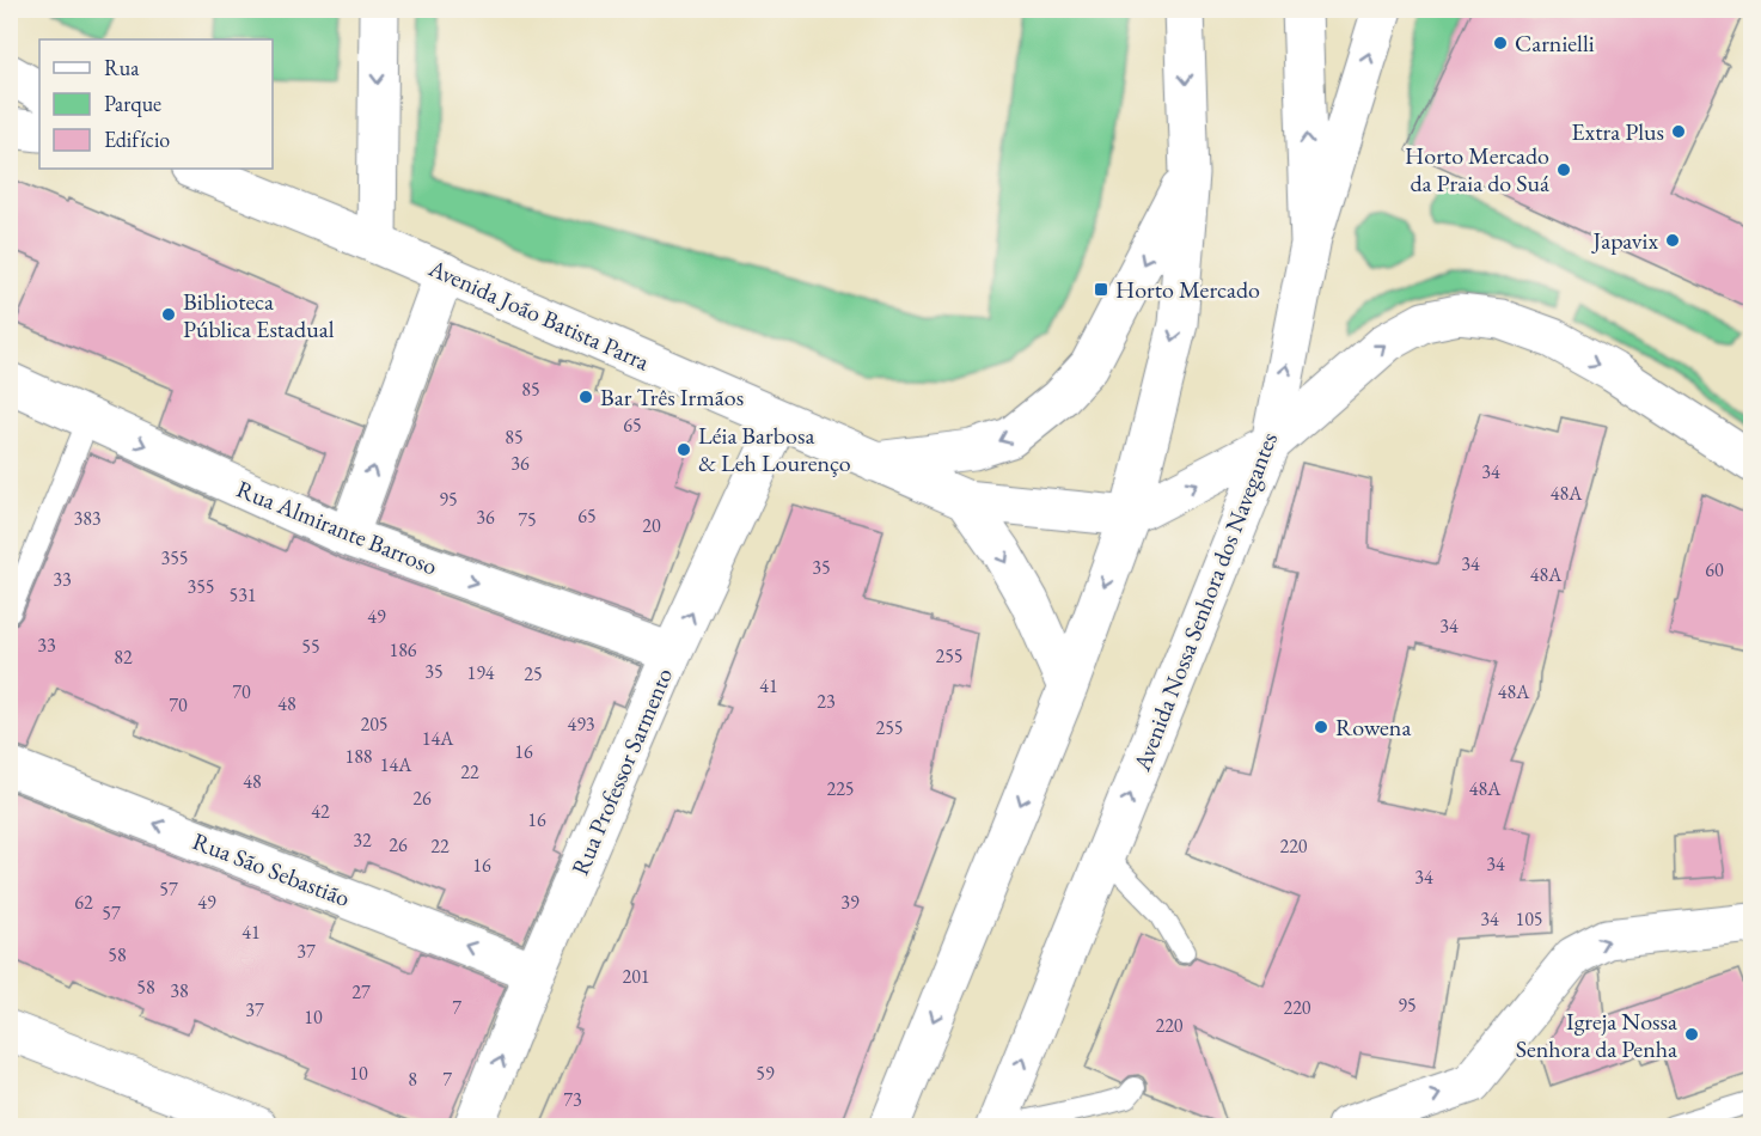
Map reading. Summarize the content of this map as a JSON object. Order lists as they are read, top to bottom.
{
  "streets": {
    "main road": [
      "Avenida João Batista Parra",
      "Rua Almirante Barroso",
      "Avenida Nossa Senhora dos Navegantes",
      "Rua Professor Sarmento",
      "Rua São Sebastião"
    ]
  },
  "crossings": [
    ["Avenida João Batista Parra", "Rua Professor Sarmento"],
    ["Rua Almirante Barroso", "Rua Professor Sarmento"],
    ["Rua Professor Sarmento", "Rua São Sebastião"]
  ],
  "one_way": ["Rua Almirante Barroso", "Rua Professor Sarmento"],
  "places": {
    "other": [
      "Carnielli",
      "Extra Plus",
      "Horto Mercado da Praia do Suá",
      "Japavix",
      "Biblioteca Pública Estadual",
      "Bar Três Irmãos",
      "Léia Barbosa & Leh Lourenço",
      "Rowena",
      "Igreja Nossa Senhora da Penha"
    ],
    "transit": ["Horto Mercado"]
  },
  "house_numbers": [
    "85",
    "65",
    "85",
    "36",
    "34",
    "48A",
    "95",
    "65",
    "36",
    "383",
    "75",
    "20",
    "355",
    "34",
    "35",
    "60",
    "48A",
    "33",
    "355",
    "531",
    "49",
    "34",
    "33",
    "55",
    "186",
    "255",
    "82",
    "35",
    "194",
    "25",
    "41",
    "70",
    "48A",
    "23",
    "48",
    "70",
    "205",
    "493",
    "255",
    "14A",
    "16",
    "188",
    "14A",
    "22",
    "48",
    "225",
    "48A",
    "26",
    "42",
    "16",
    "32",
    "26",
    "22",
    "220",
    "34",
    "16",
    "34",
    "57",
    "62",
    "49",
    "39",
    "57",
    "34",
    "105",
    "41",
    "37",
    "58",
    "201",
    "58",
    "38",
    "27",
    "95",
    "7",
    "220",
    "37",
    "10",
    "220",
    "10",
    "59",
    "8",
    "7",
    "73"
  ],
  "legend": ["Rua", "Parque", "Edifício"]
}
